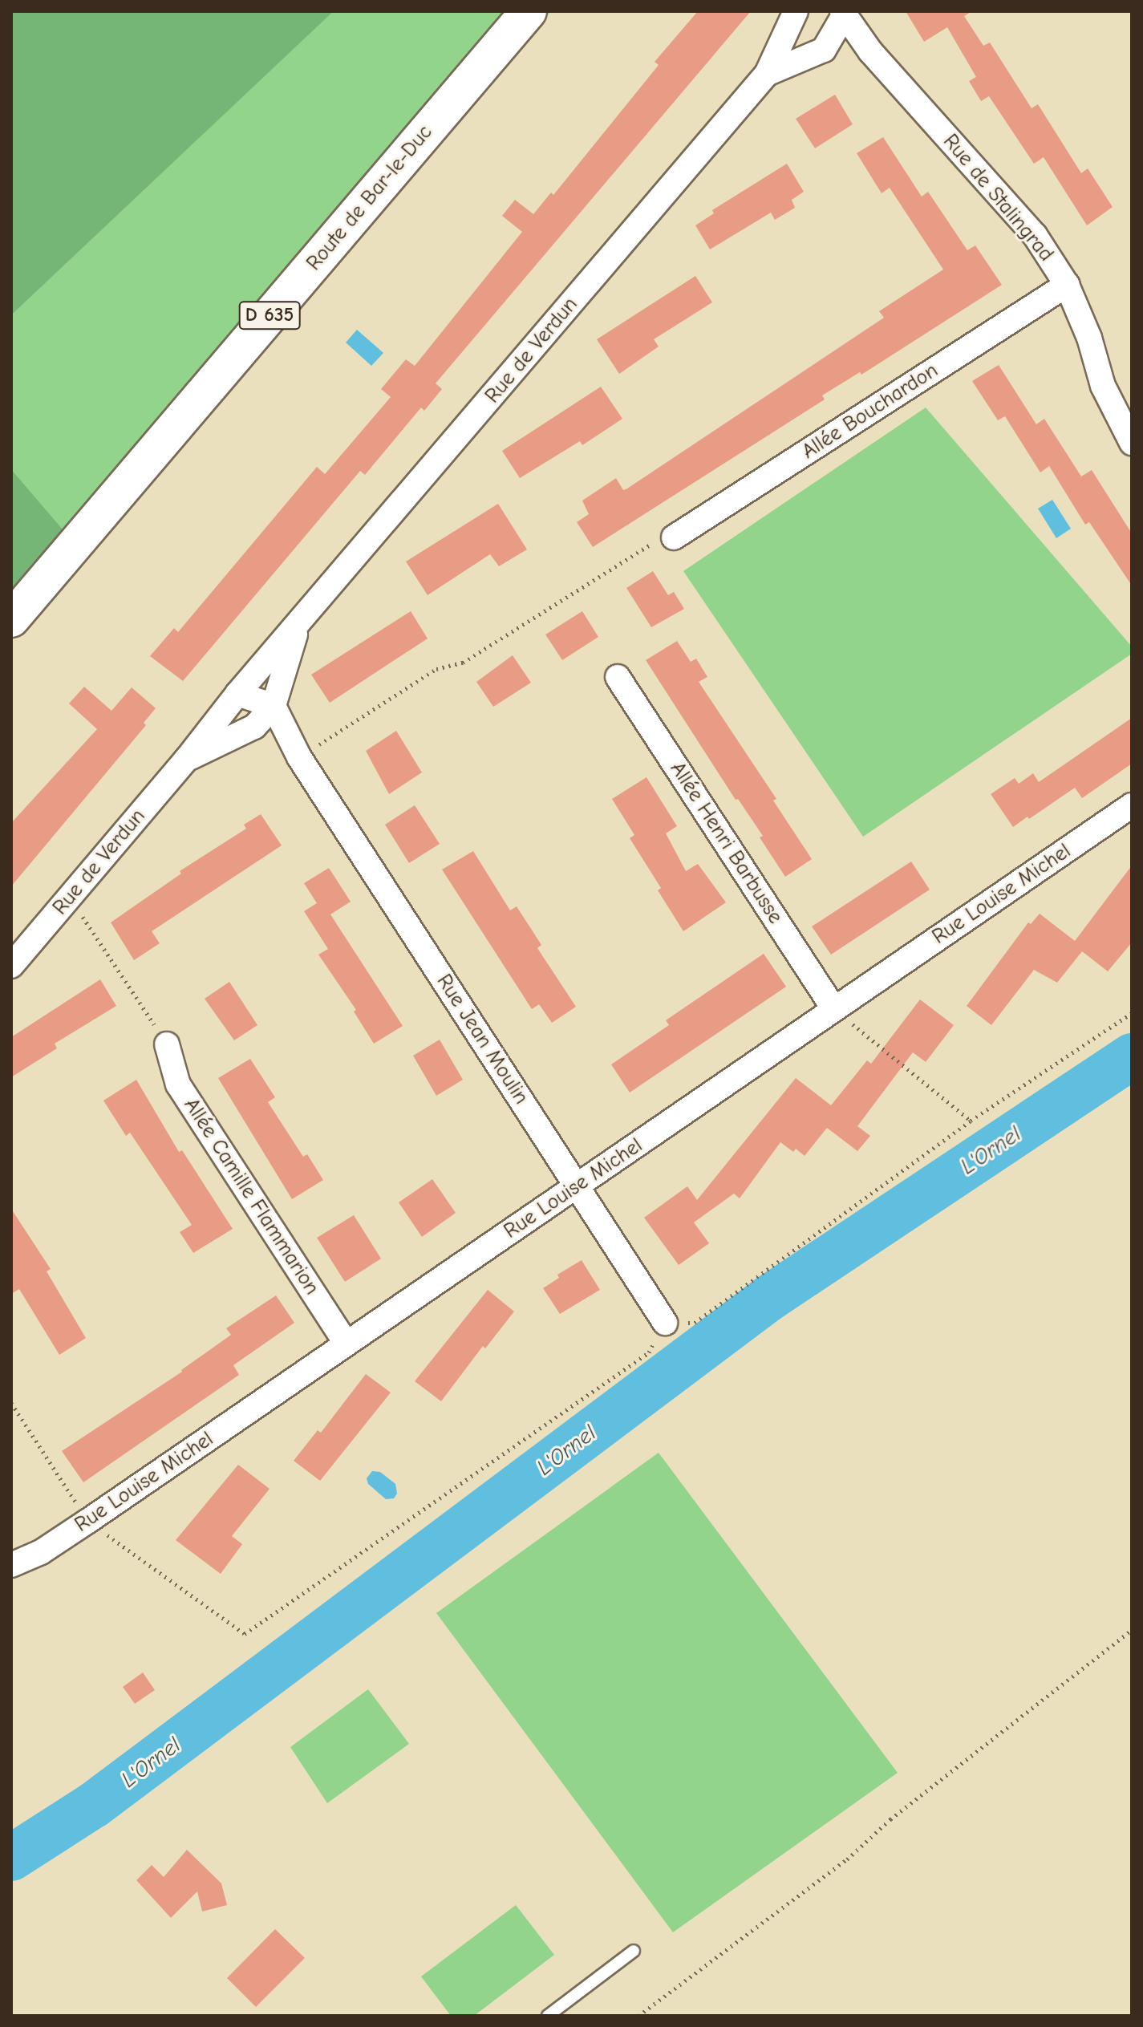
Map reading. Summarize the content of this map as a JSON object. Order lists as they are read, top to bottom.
{
  "streets": {
    "main road": ["Route de Bar-le-Duc", "D 635"],
    "street": [
      "Rue de Stalingrad",
      "Rue de Verdun",
      "Allée Bouchardon",
      "Allée Henri Barbusse",
      "Rue Louise Michel",
      "Rue Jean Moulin",
      "Allée Camille Flammarion"
    ]
  },
  "crossings": [
    ["Rue de Stalingrad", "Rue de Verdun"],
    ["Rue de Stalingrad", "Allée Bouchardon"],
    ["Rue de Verdun", "Rue Jean Moulin"],
    ["Allée Henri Barbusse", "Rue Louise Michel"],
    ["Rue Louise Michel", "Rue Jean Moulin"],
    ["Rue Louise Michel", "Allée Camille Flammarion"]
  ],
  "water": ["L'Ornel"]
}
